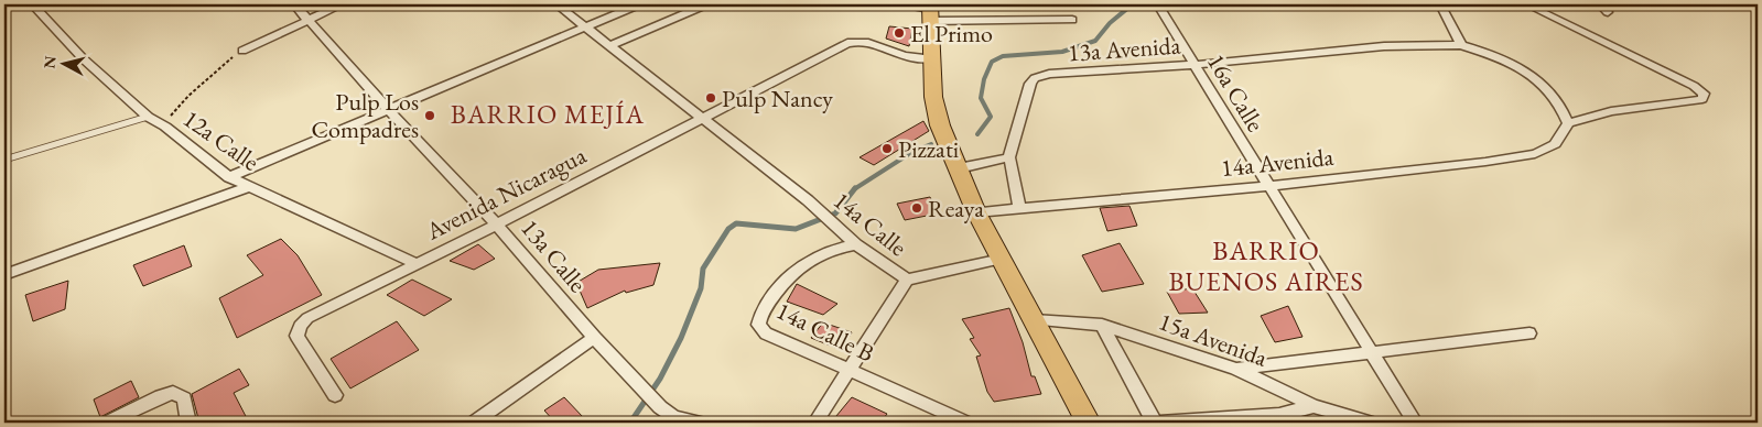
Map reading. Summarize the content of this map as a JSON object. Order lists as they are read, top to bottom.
{
  "streets": {
    "street": [
      "13a Avenida",
      "16a Calle",
      "12a Calle",
      "14a Avenida",
      "Avenida Nicaragua",
      "14a Calle",
      "13a Calle",
      "14a Calle B",
      "15a Avenida"
    ]
  },
  "crossings": [
    ["13a Avenida", "16a Calle"],
    ["13a Avenida", "14a Avenida"],
    ["16a Calle", "14a Avenida"],
    ["12a Calle", "Avenida Nicaragua"],
    ["Avenida Nicaragua", "14a Calle"],
    ["Avenida Nicaragua", "13a Calle"],
    ["14a Calle", "14a Calle B"]
  ],
  "districts": ["BARRIO MEJÍA", "BARRIO BUENOS AIRES"],
  "places": [
    "El Primo",
    "Pulp Nancy",
    "Pulp Los Compadres",
    "Pizzati",
    "Reaya"
  ],
  "north": "left"
}
